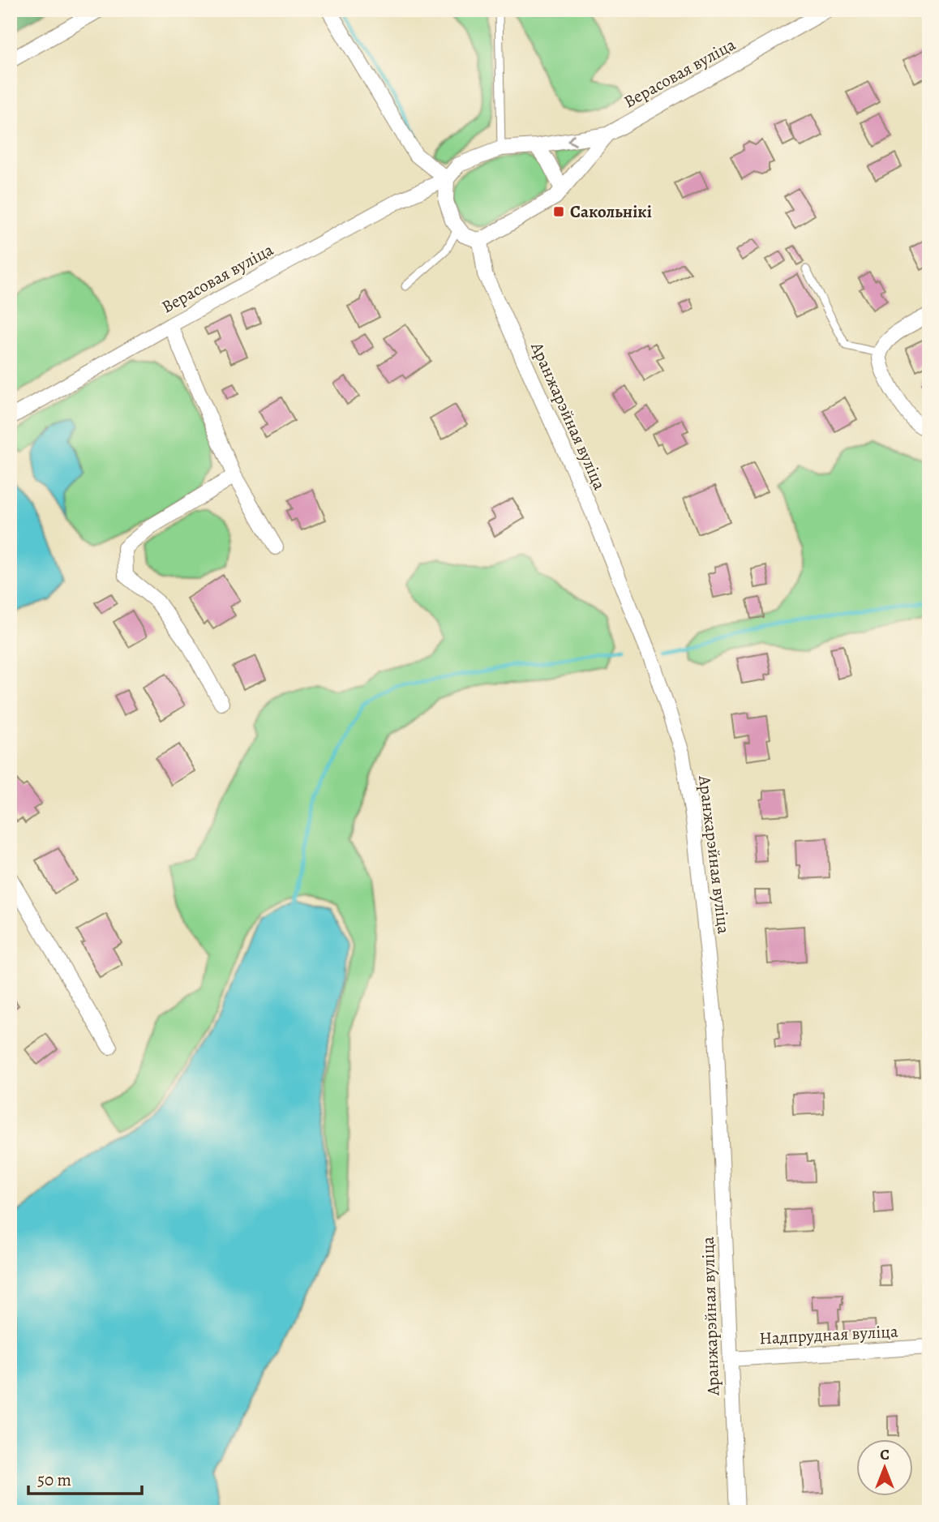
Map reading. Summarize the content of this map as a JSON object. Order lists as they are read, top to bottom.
{
  "streets": {
    "street": ["Верасовая вуліца", "Аранжарэйная вуліца", "Надпрудная вуліца"]
  },
  "crossings": [
    ["Верасовая вуліца", "Аранжарэйная вуліца"],
    ["Аранжарэйная вуліца", "Надпрудная вуліца"]
  ],
  "places": {
    "transit": ["Сакольнікі"]
  },
  "scale_bar": "50 m",
  "north": "top"
}
